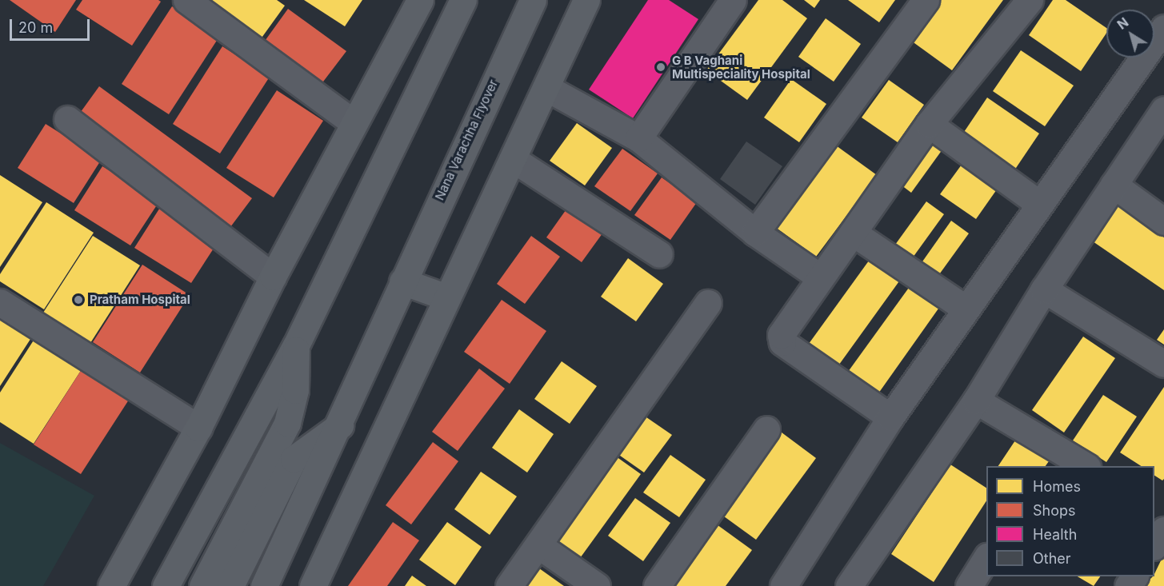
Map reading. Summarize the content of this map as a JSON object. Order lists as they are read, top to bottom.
{
  "streets": {
    "main road": ["Nana Varachha Flyover"]
  },
  "places": ["G B Vaghani Multispeciality Hospital", "Pratham Hospital"],
  "legend": [
    "Homes",
    "Shops",
    "Health",
    "Other"
  ],
  "scale_bar": "20 m",
  "north": "top left"
}
